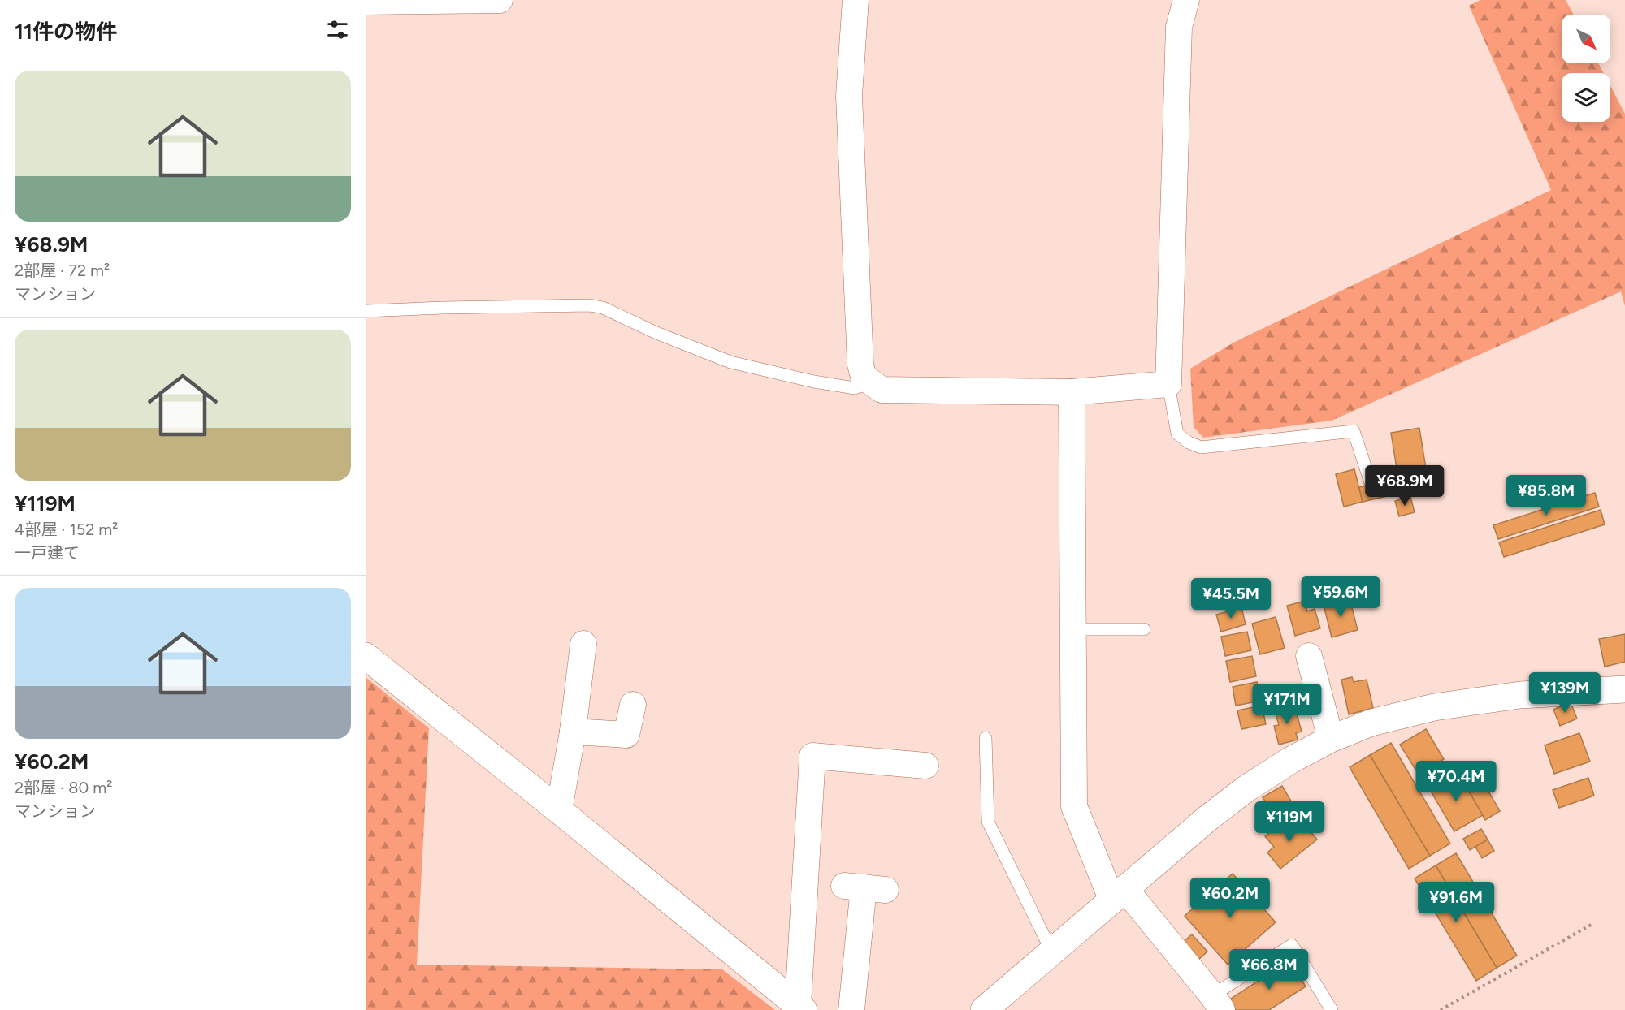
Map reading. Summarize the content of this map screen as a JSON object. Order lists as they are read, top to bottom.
{
  "north": "bottom right",
  "page": {
    "heading": "11件の物件",
    "list": [
      {
        "name": "¥68.9M",
        "note": "2部屋 · 72 m² · マンション"
      },
      {
        "name": "¥119M",
        "note": "4部屋 · 152 m² · 一戸建て"
      },
      {
        "name": "¥60.2M",
        "note": "2部屋 · 80 m² · マンション"
      }
    ],
    "price": [
      "¥68.9M",
      "¥85.8M",
      "¥59.6M",
      "¥45.5M",
      "¥139M",
      "¥171M",
      "¥70.4M",
      "¥119M",
      "¥60.2M",
      "¥91.6M",
      "¥66.8M"
    ]
  }
}
